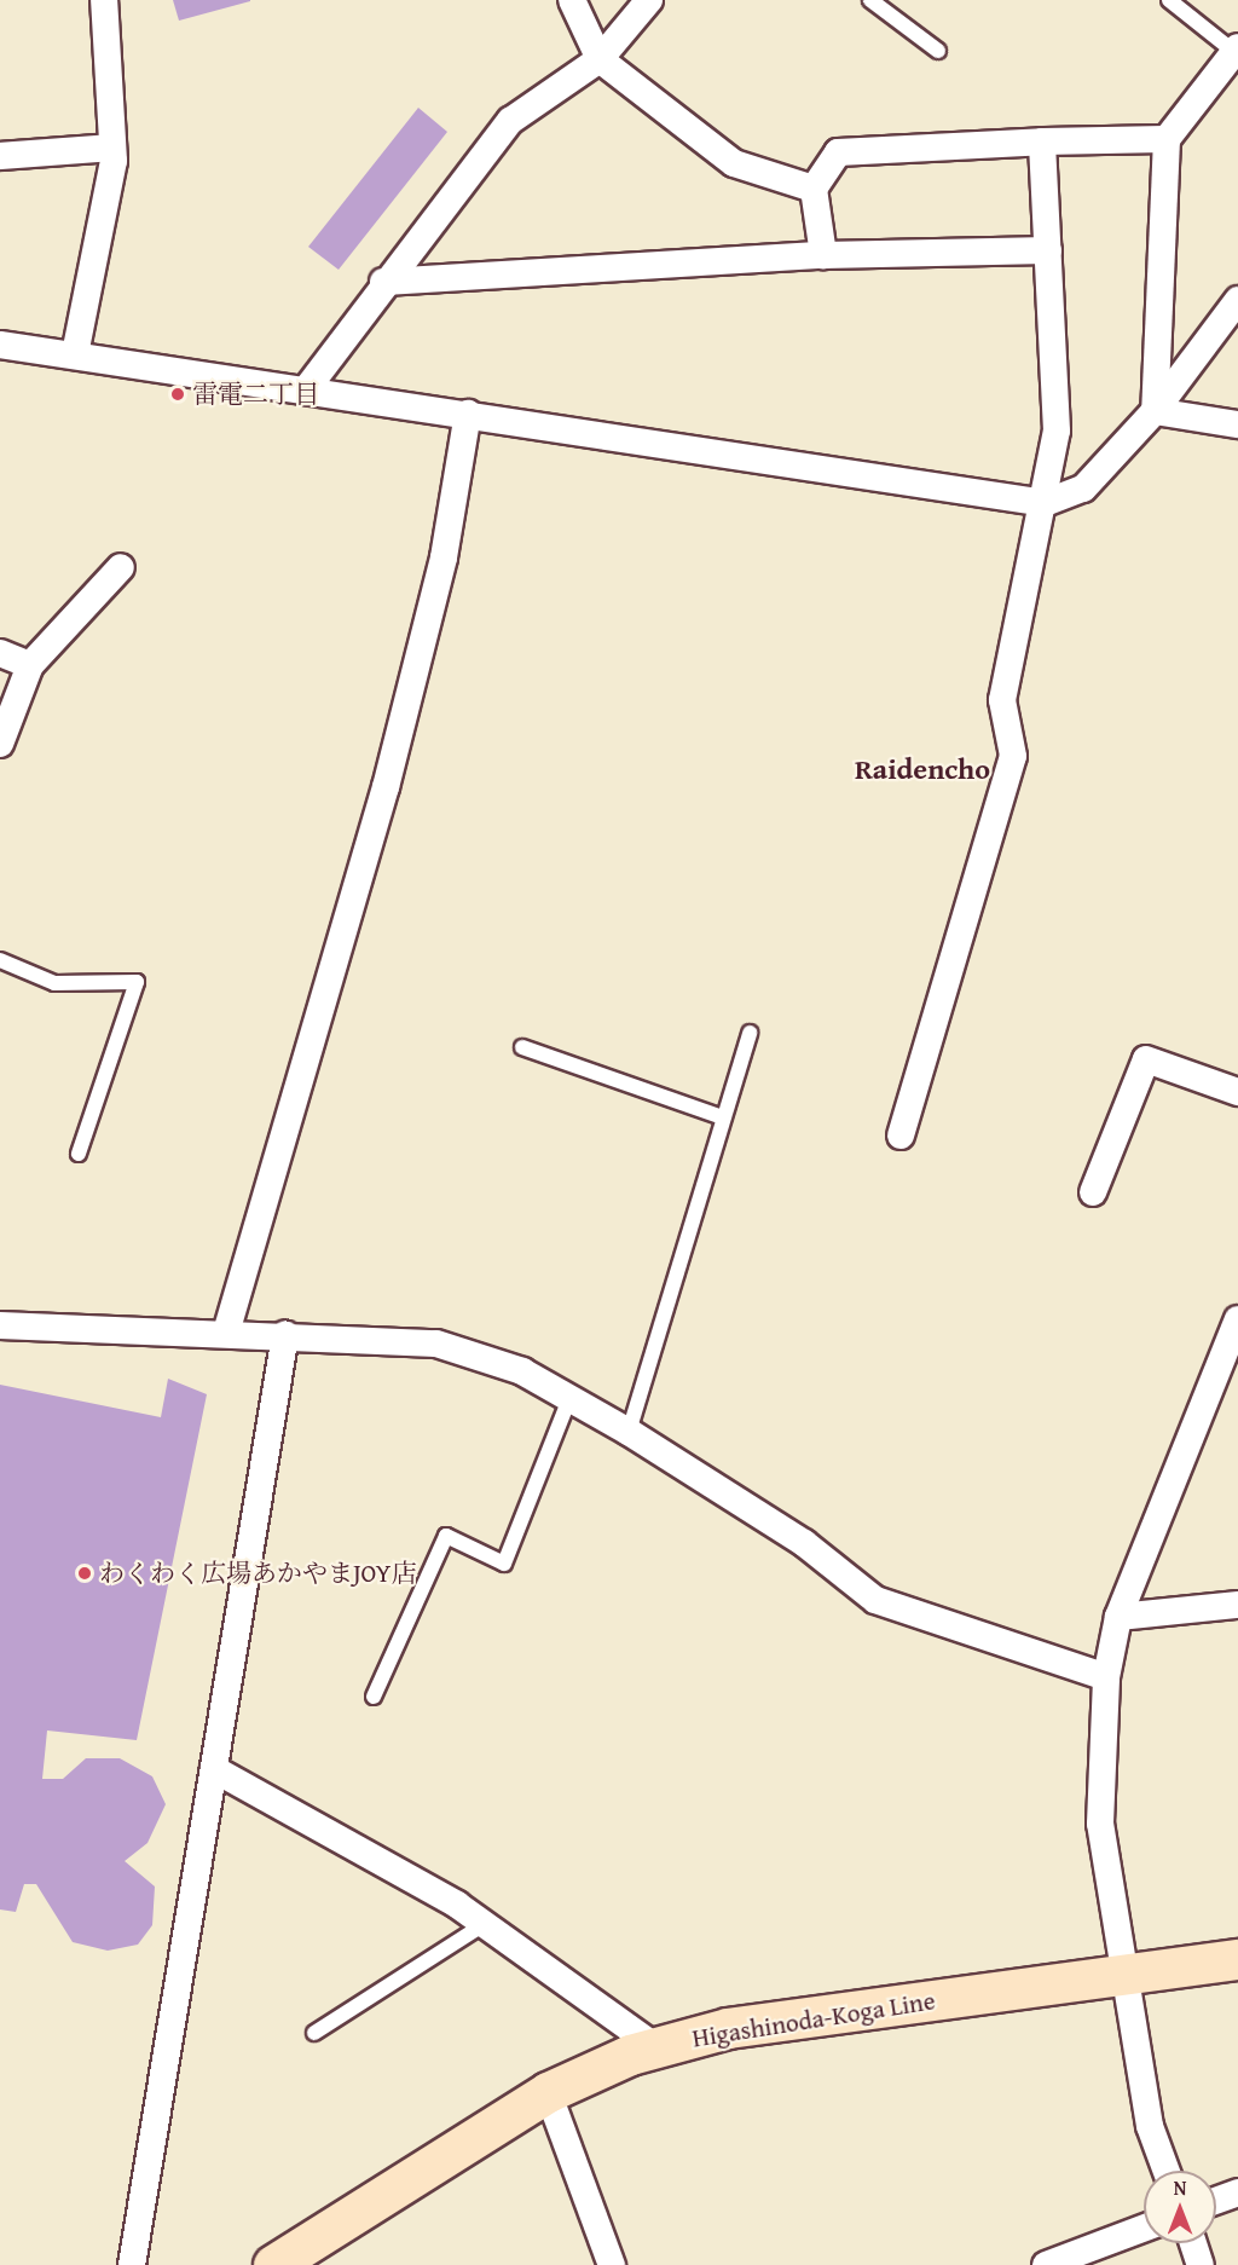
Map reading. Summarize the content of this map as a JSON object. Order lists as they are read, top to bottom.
{
  "streets": {
    "main road": ["Higashinoda-Koga Line"]
  },
  "districts": ["Raidencho"],
  "places": ["雷電二丁目", "わくわく広場あかやまJOY店"],
  "north": "top"
}
